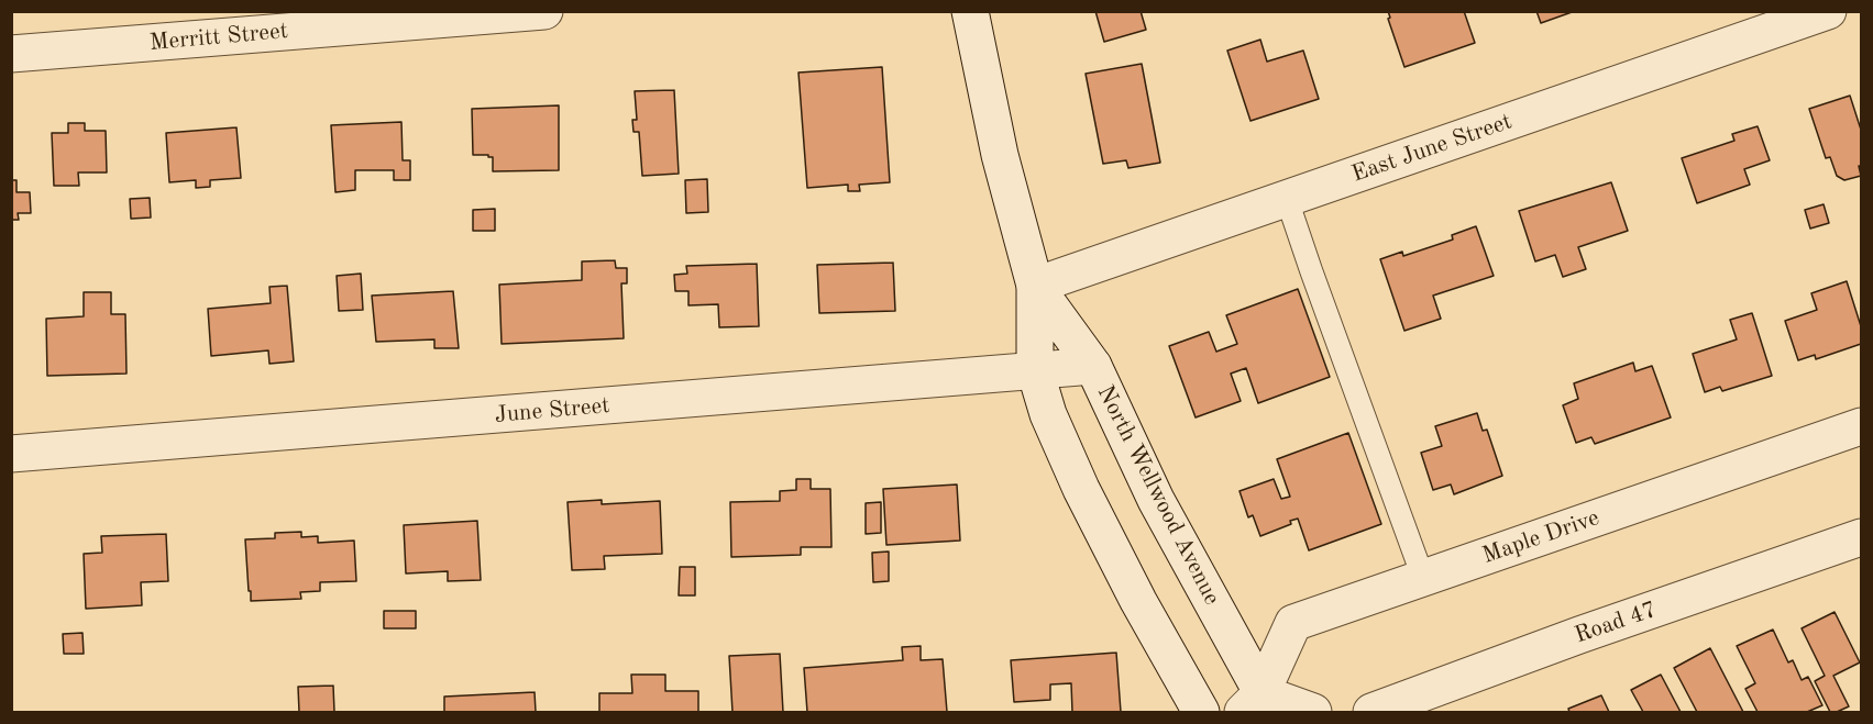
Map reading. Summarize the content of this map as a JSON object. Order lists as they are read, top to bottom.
{
  "streets": {
    "street": [
      "Merritt Street",
      "East June Street",
      "June Street",
      "North Wellwood Avenue",
      "Maple Drive",
      "Road 47"
    ]
  },
  "crossings": [
    ["East June Street", "North Wellwood Avenue"],
    ["June Street", "North Wellwood Avenue"],
    ["North Wellwood Avenue", "Maple Drive"]
  ]
}
